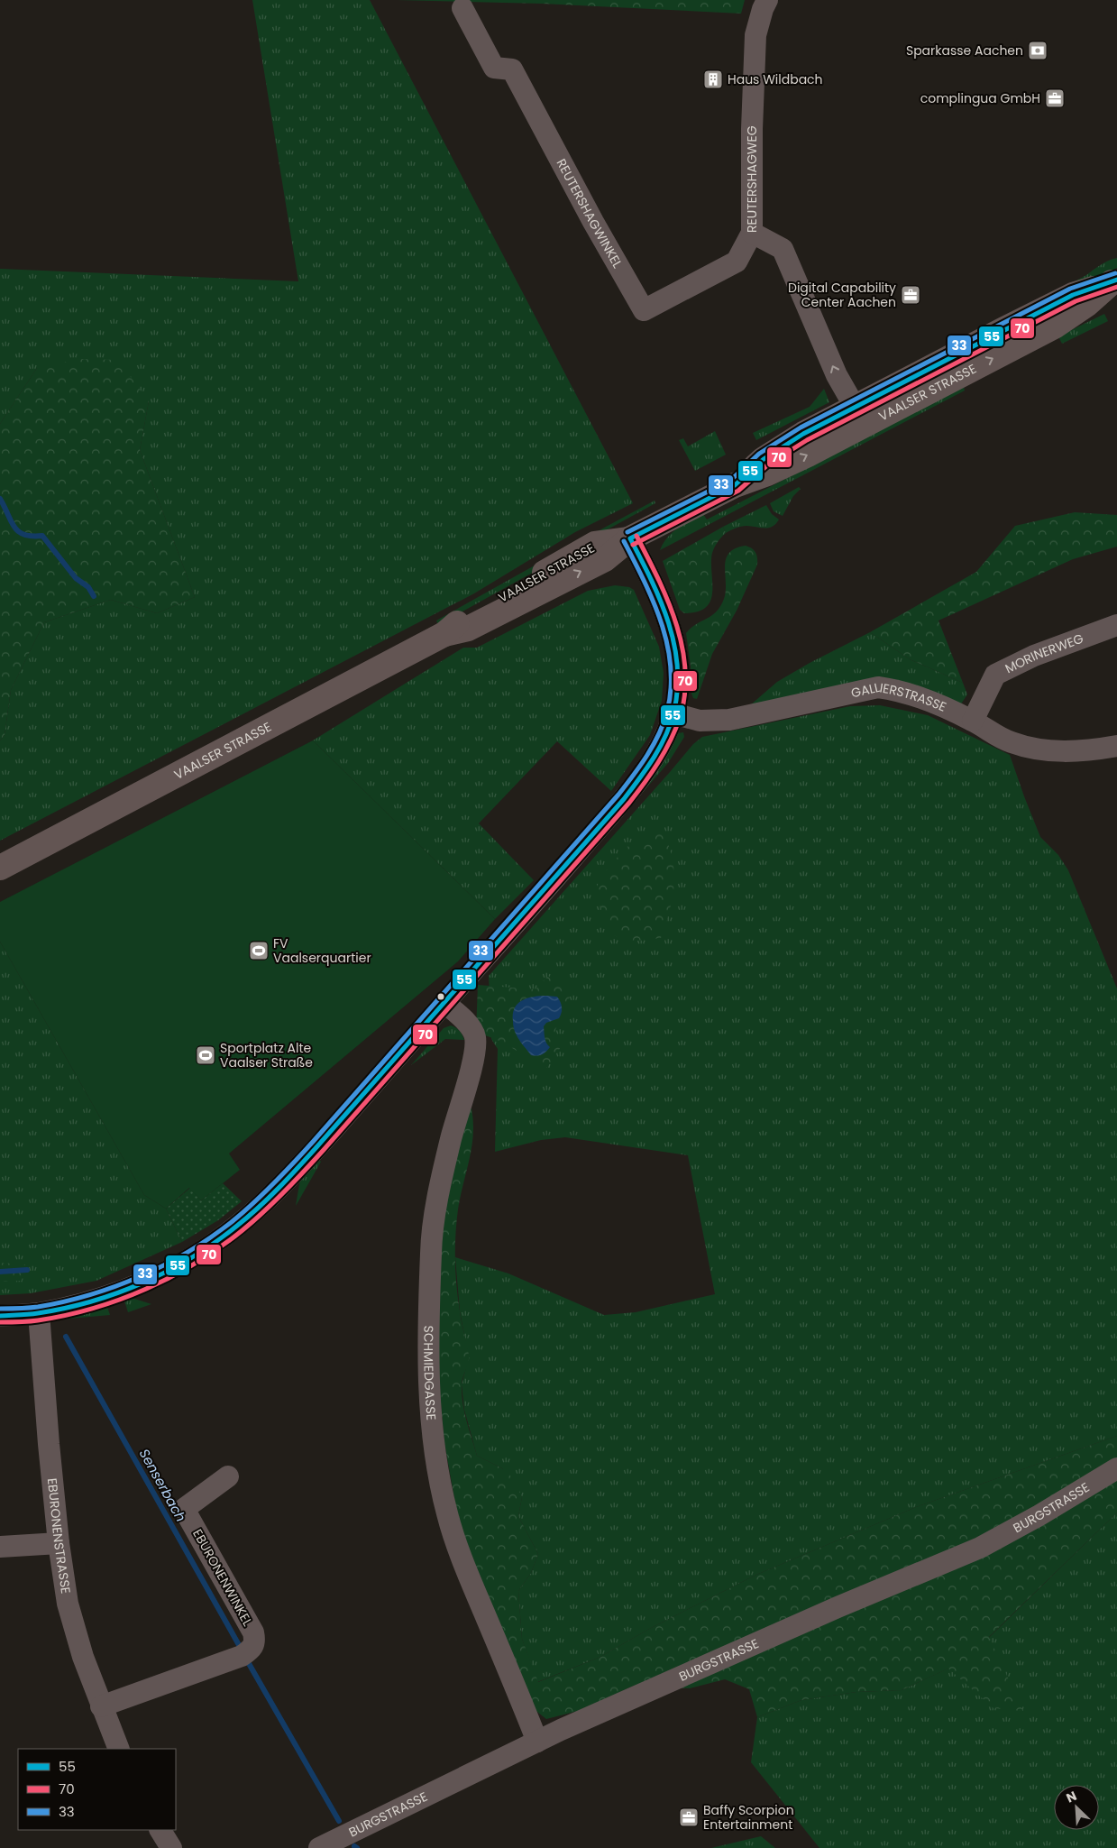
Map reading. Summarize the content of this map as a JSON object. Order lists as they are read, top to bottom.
{
  "streets": {
    "main road": ["VAALSER STRASSE"],
    "street": [
      "REUTERSHAGWEG",
      "REUTERSHAGWINKEL",
      "MORINERWEG",
      "GALLIERSTRASSE",
      "SCHMIEDGASSE",
      "BURGSTRASSE",
      "EBURONENSTRASSE",
      "EBURONENWINKEL"
    ]
  },
  "crossings": [
    ["REUTERSHAGWEG", "REUTERSHAGWINKEL"],
    ["REUTERSHAGWEG", "VAALSER STRASSE"],
    ["MORINERWEG", "GALLIERSTRASSE"],
    ["SCHMIEDGASSE", "BURGSTRASSE"],
    ["EBURONENSTRASSE", "EBURONENWINKEL"]
  ],
  "one_way": ["REUTERSHAGWEG"],
  "water": ["Senserbach"],
  "places": {
    "bank": ["Sparkasse Aachen"],
    "building": ["Haus Wildbach"],
    "office": ["complingua GmbH", "Digital Capability Center Aachen", "Baffy Scorpion Entertainment"],
    "sports": ["FV Vaalserquartier", "Sportplatz Alte Vaalser Straße"]
  },
  "lines": ["transit line 33", "transit line 55", "transit line 70"],
  "legend": ["55", "70", "33"],
  "north": "top left"
}
